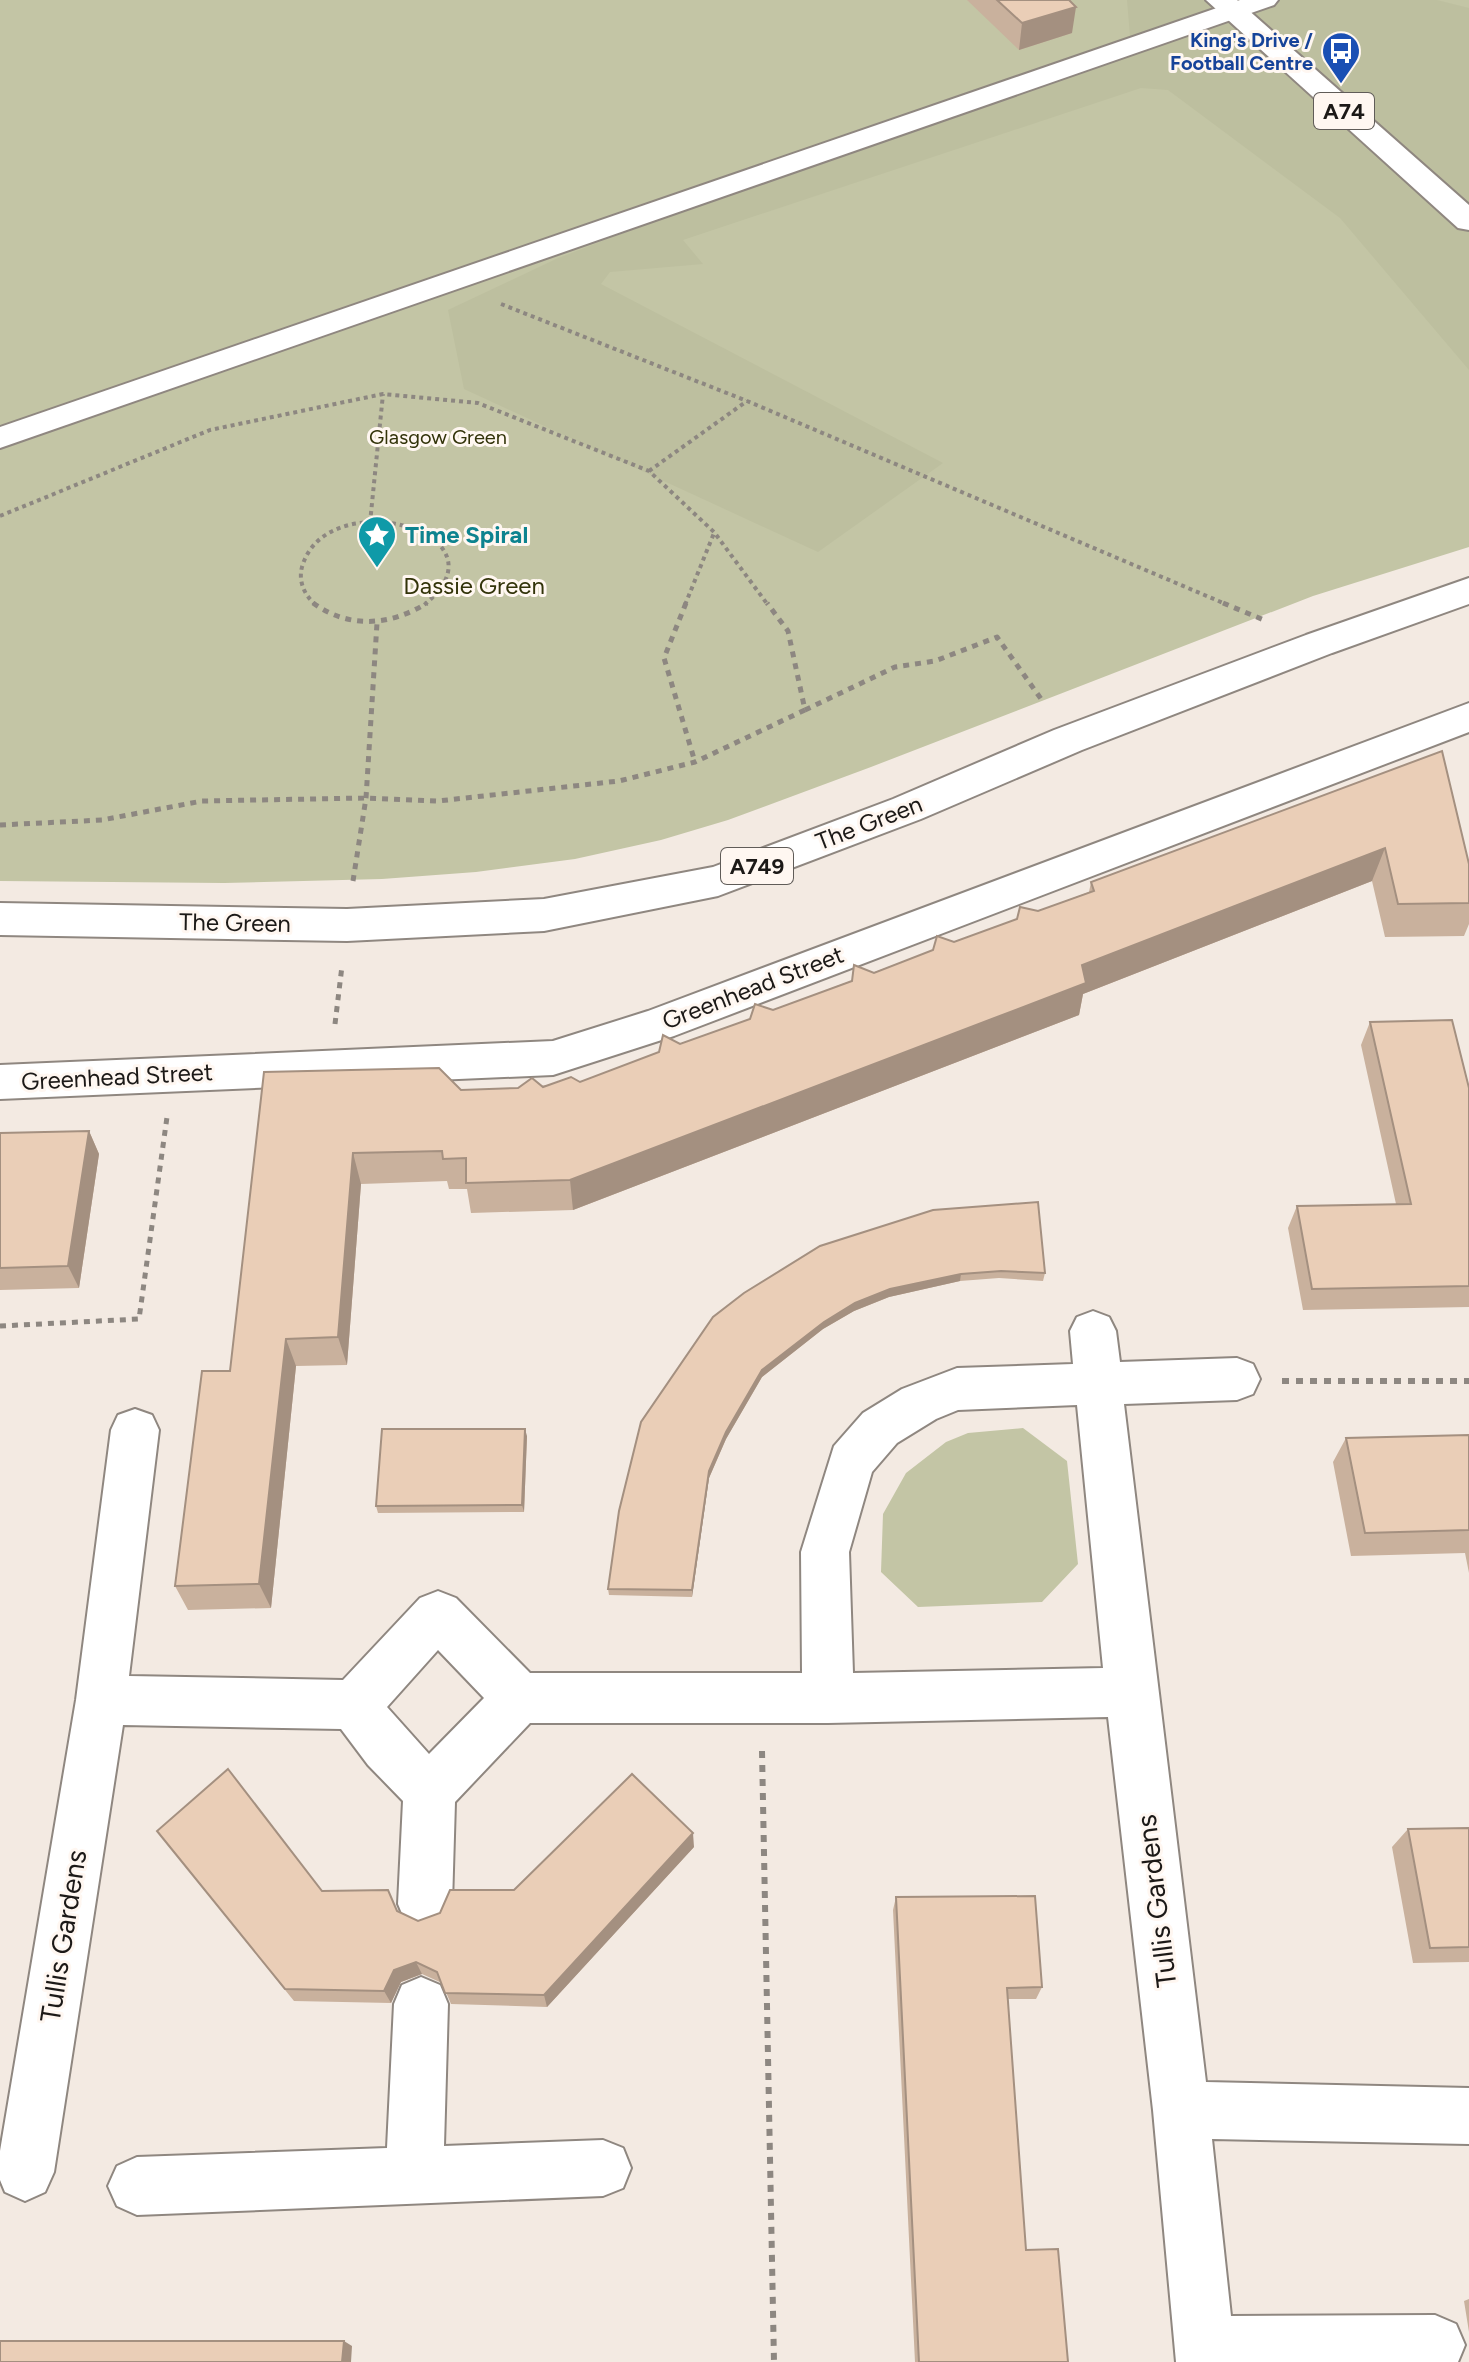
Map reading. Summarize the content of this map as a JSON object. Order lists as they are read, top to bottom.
{
  "streets": {
    "street": [
      "A74",
      "The Green",
      "A749",
      "Greenhead Street",
      "Tullis Gardens"
    ]
  },
  "parks": ["Glasgow Green", "Dassie Green"],
  "places": {
    "bus stop": ["King's Drive / Football Centre"],
    "place": ["Time Spiral"]
  }
}
